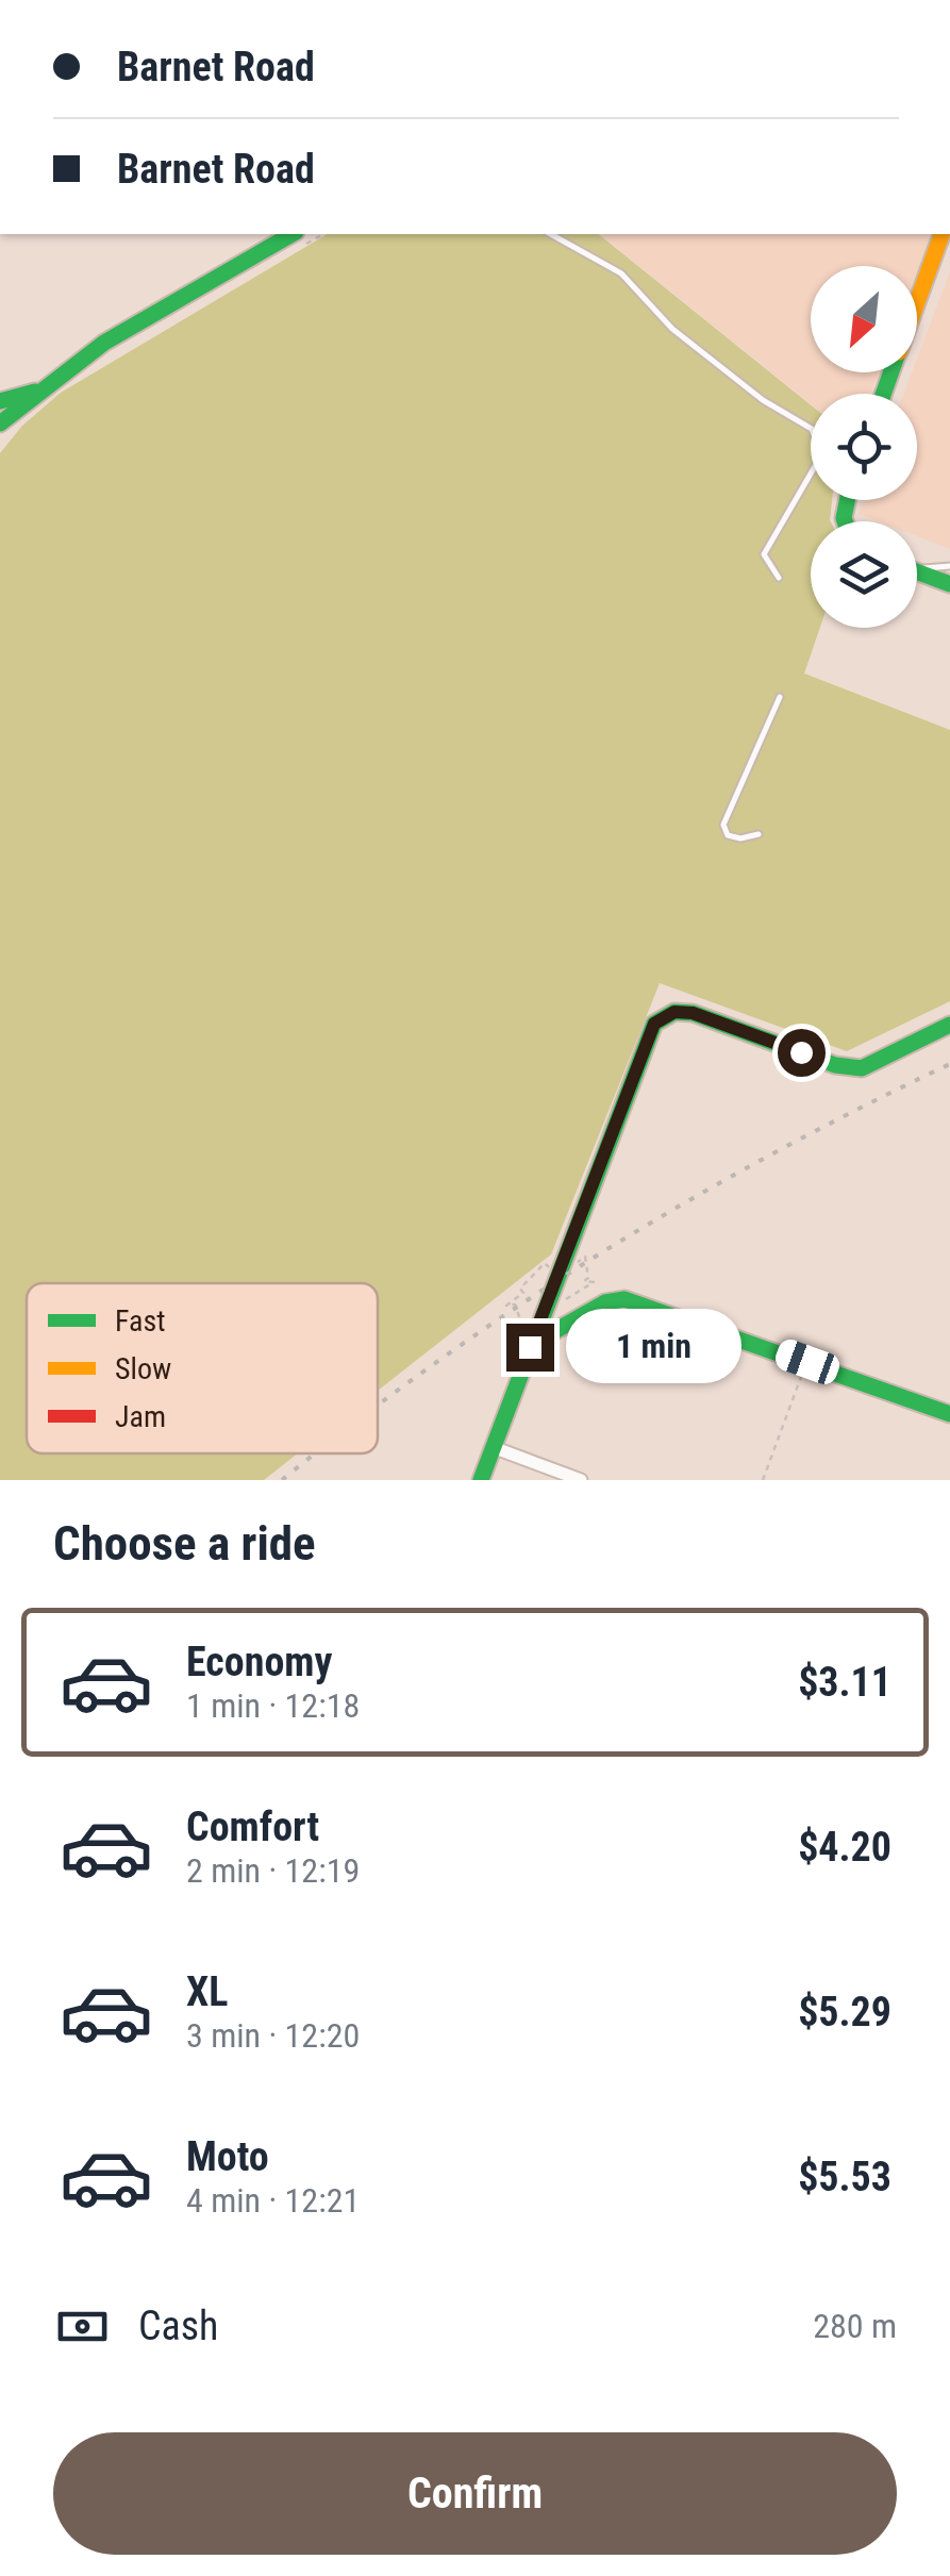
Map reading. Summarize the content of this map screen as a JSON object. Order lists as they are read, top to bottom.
{
  "legend": ["Fast", "Slow", "Jam"],
  "north": "bottom left",
  "page": {
    "banner": ["Barnet Road", "Barnet Road"],
    "bubble": "1 min",
    "heading": "Choose a ride",
    "list": [
      {
        "name": "Economy",
        "note": "1 min · 12:18",
        "value": "$3.11"
      },
      {
        "name": "Comfort",
        "note": "2 min · 12:19",
        "value": "$4.20"
      },
      {
        "name": "XL",
        "note": "3 min · 12:20",
        "value": "$5.29"
      },
      {
        "name": "Moto",
        "note": "4 min · 12:21",
        "value": "$5.53"
      }
    ],
    "pay": ["Cash", "280 m"],
    "buttons": "Confirm"
  }
}
